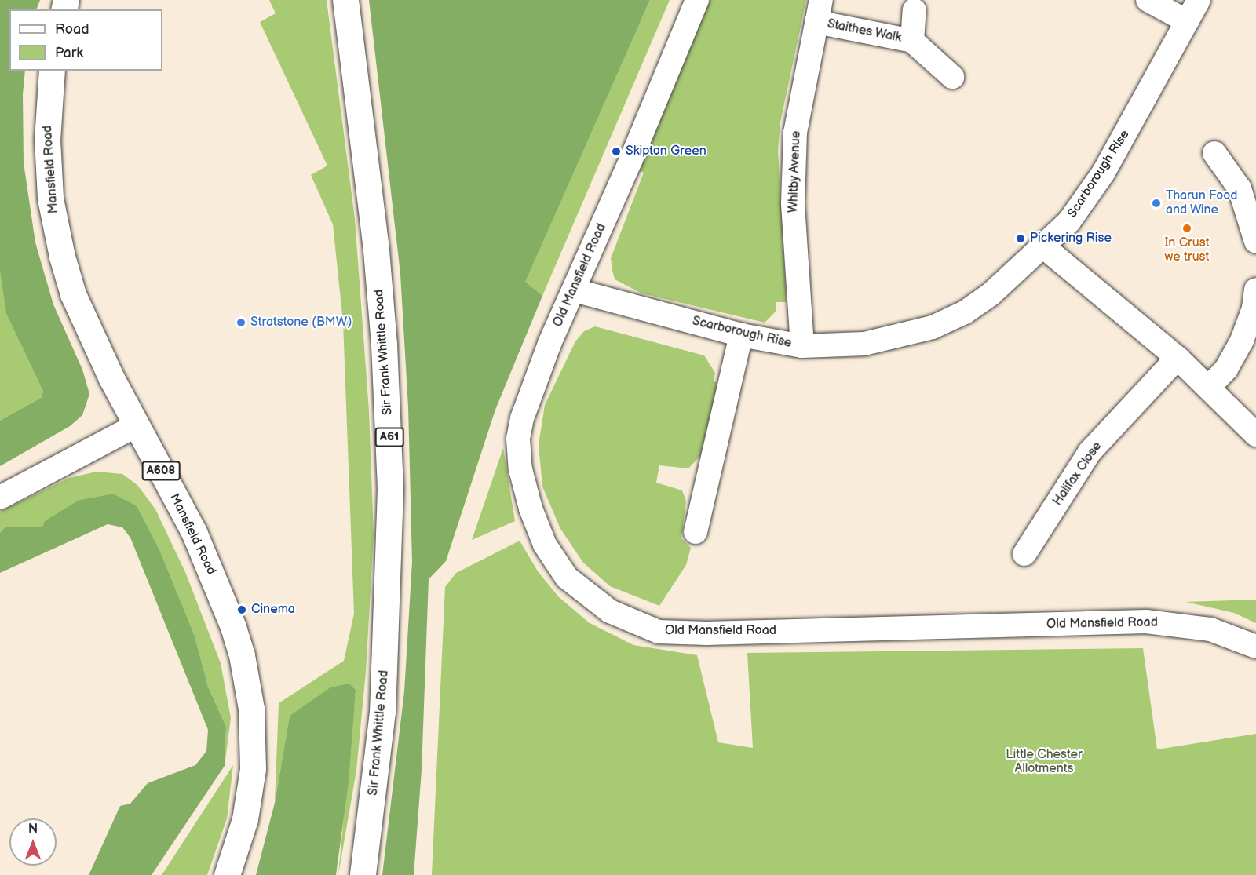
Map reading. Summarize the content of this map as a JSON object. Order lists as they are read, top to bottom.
{
  "streets": {
    "main road": [
      "Mansfield Road",
      "Sir Frank Whittle Road",
      "A61",
      "A608"
    ],
    "street": [
      "Staithes Walk",
      "Whitby Avenue",
      "Scarborough Rise",
      "Old Mansfield Road",
      "Halifax Close"
    ]
  },
  "crossings": [
    ["Staithes Walk", "Whitby Avenue"],
    ["Whitby Avenue", "Scarborough Rise"],
    ["Scarborough Rise", "Old Mansfield Road"]
  ],
  "parks": ["Little Chester Allotments"],
  "places": [
    "Skipton Green",
    "Tharun Food and Wine",
    "In Crust we trust",
    "Pickering Rise",
    "Stratstone (BMW)",
    "Cinema"
  ],
  "legend": ["Road", "Park"],
  "north": "top"
}
